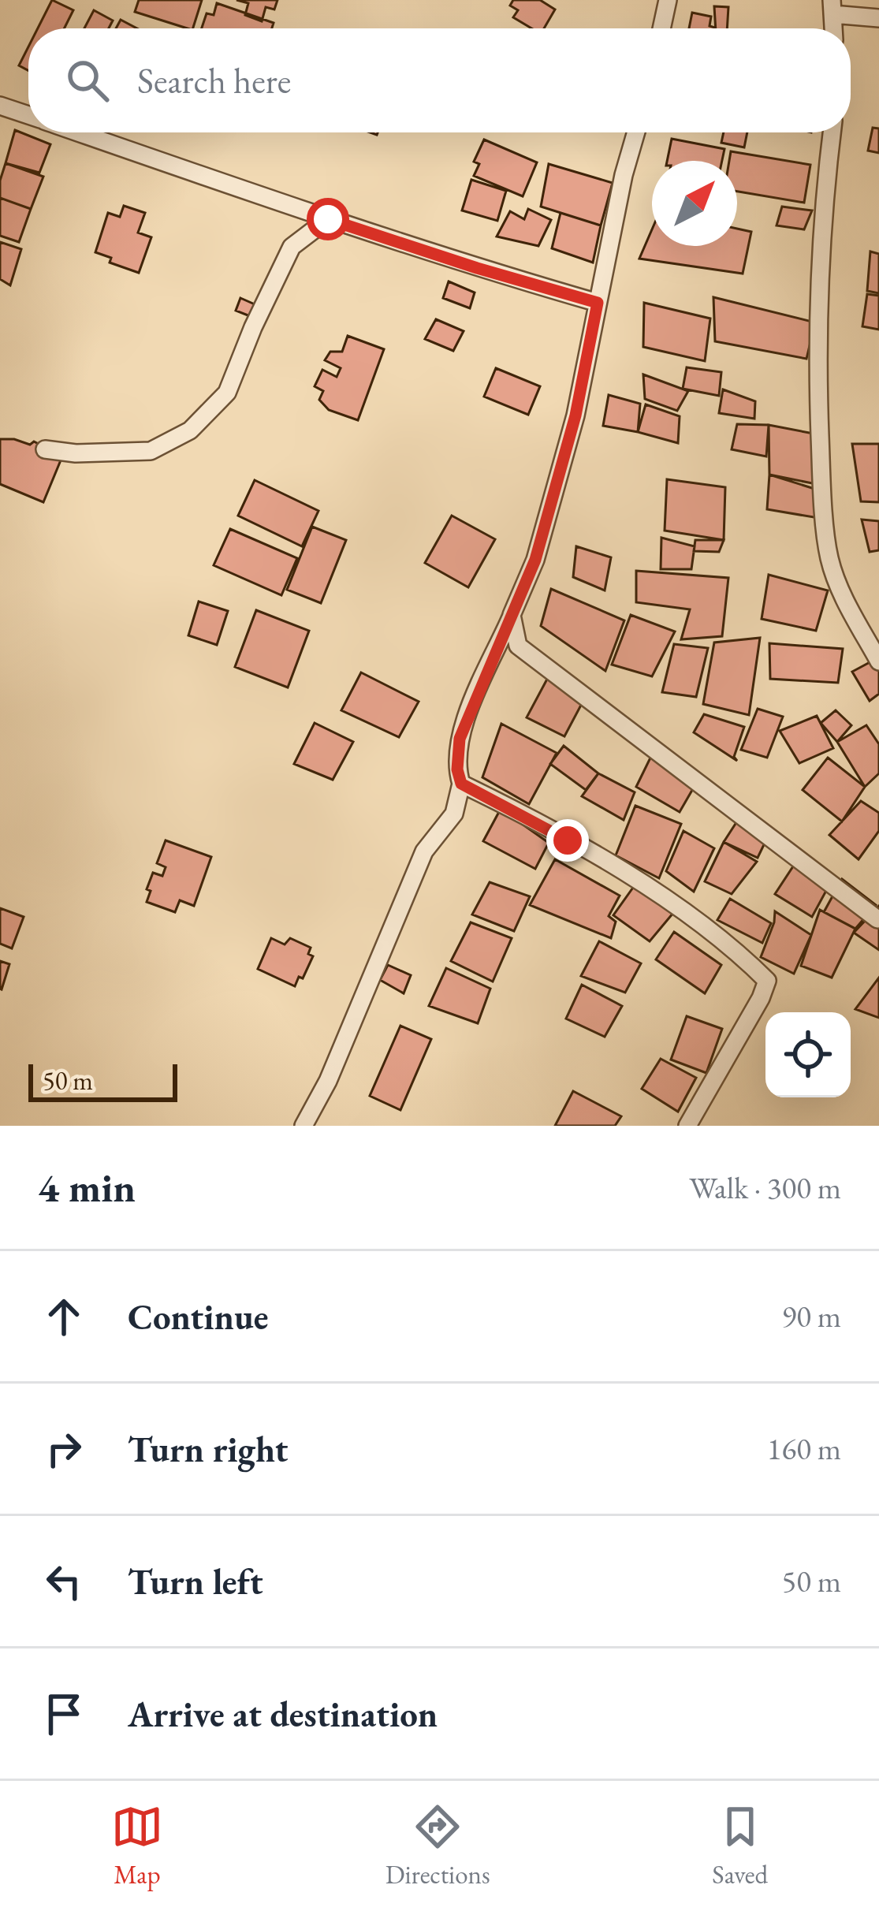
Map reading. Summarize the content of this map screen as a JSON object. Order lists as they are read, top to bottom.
{
  "scale_bar": "50 m",
  "north": "top right",
  "page": {
    "search": "Search here",
    "scale": "50 m",
    "heading": ["4 min", "Walk · 300 m"],
    "list": [
      ["Continue", "90 m"],
      ["Turn right", "160 m"],
      ["Turn left", "50 m"],
      "Arrive at destination"
    ],
    "nav": ["Map", "Directions", "Saved"]
  }
}
